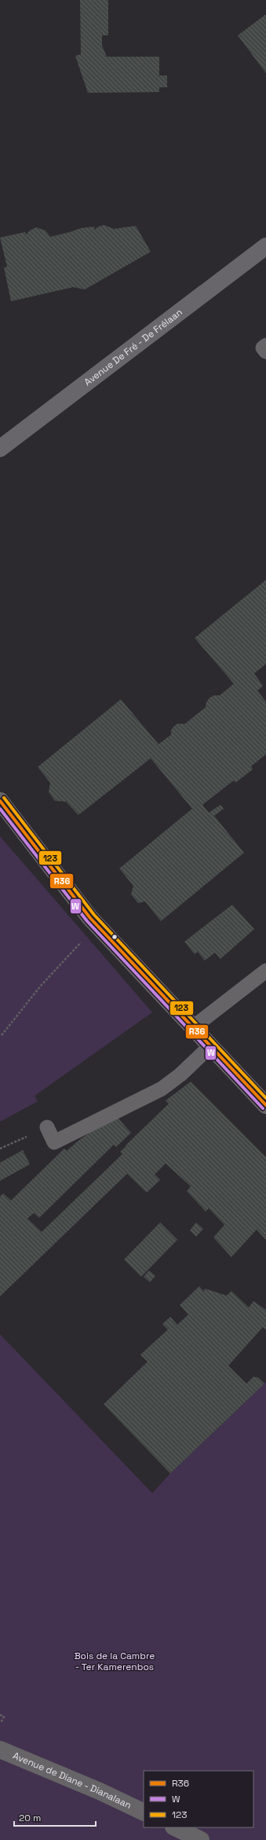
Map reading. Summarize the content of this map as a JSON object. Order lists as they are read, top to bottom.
{
  "streets": {
    "main road": ["Avenue De Fré - De Frélaan"],
    "street": ["Avenue de Diane - Dianalaan"]
  },
  "parks": ["Bois de la Cambre - Ter Kamerenbos"],
  "lines": ["transit line 123", "transit line R36", "transit line W"],
  "legend": ["R36", "W", "123"],
  "scale_bar": "20 m"
}
